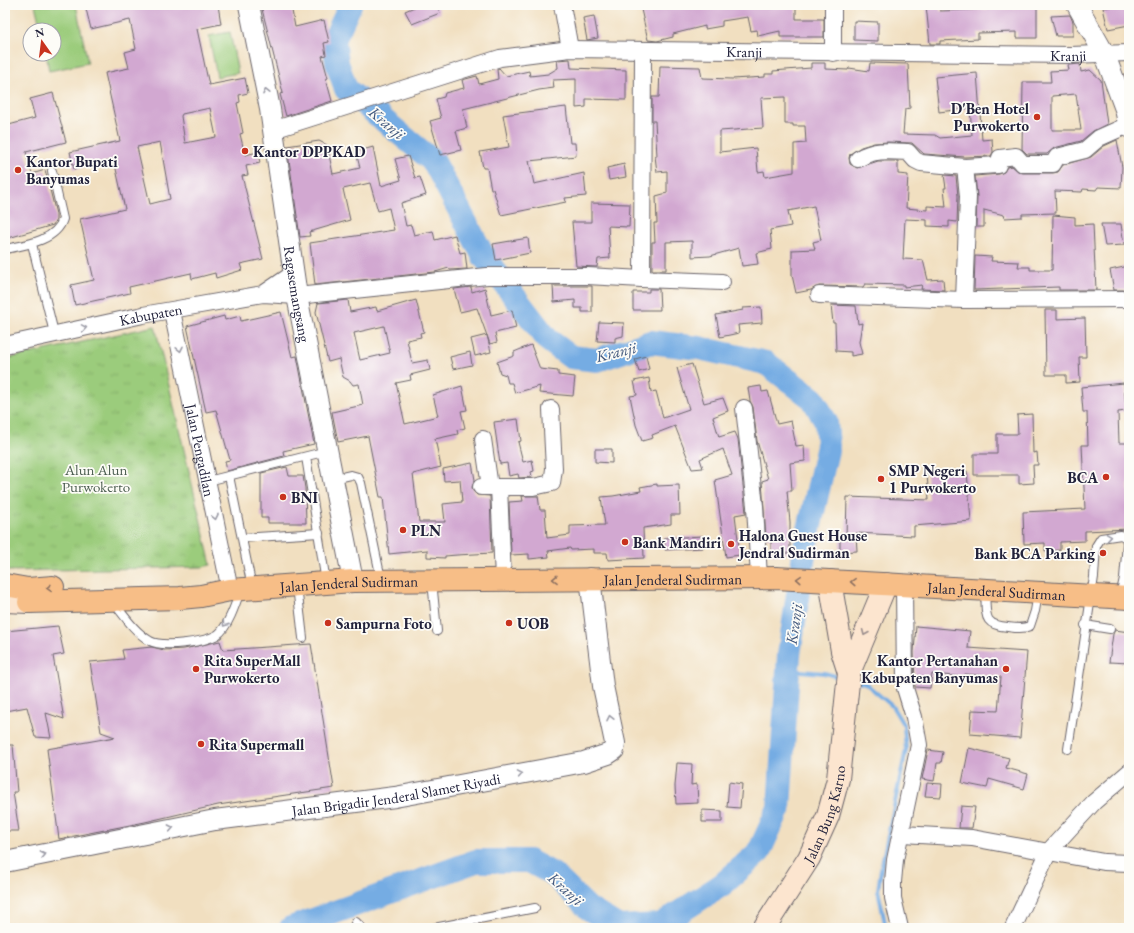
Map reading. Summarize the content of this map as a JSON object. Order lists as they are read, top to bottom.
{
  "streets": {
    "main road": ["Jalan Jenderal Sudirman", "Jalan Bung Karno"],
    "street": [
      "Kranji",
      "Ragasemangsang",
      "Kabupaten",
      "Jalan Pengadilan",
      "Jalan Brigadir Jenderal Slamet Riyadi"
    ]
  },
  "crossings": [
    ["Kranji", "Ragasemangsang"],
    ["Ragasemangsang", "Kabupaten"],
    ["Ragasemangsang", "Jalan Jenderal Sudirman"],
    ["Kabupaten", "Jalan Pengadilan"],
    ["Jalan Pengadilan", "Jalan Jenderal Sudirman"],
    ["Jalan Jenderal Sudirman", "Jalan Brigadir Jenderal Slamet Riyadi"]
  ],
  "one_way": ["Jalan Pengadilan", "Jalan Brigadir Jenderal Slamet Riyadi"],
  "water": ["Kranji"],
  "parks": ["Alun Alun Purwokerto"],
  "places": [
    "D'Ben Hotel Purwokerto",
    "Kantor DPPKAD",
    "Kantor Bupati Banyumas",
    "BCA",
    "SMP Negeri 1 Purwokerto",
    "BNI",
    "PLN",
    "Bank Mandiri",
    "Halona Guest House Jendral Sudirman",
    "Bank BCA Parking",
    "Sampurna Foto",
    "UOB",
    "Rita SuperMall Purwokerto",
    "Kantor Pertanahan Kabupaten Banyumas",
    "Rita Supermall"
  ],
  "north": "top"
}
